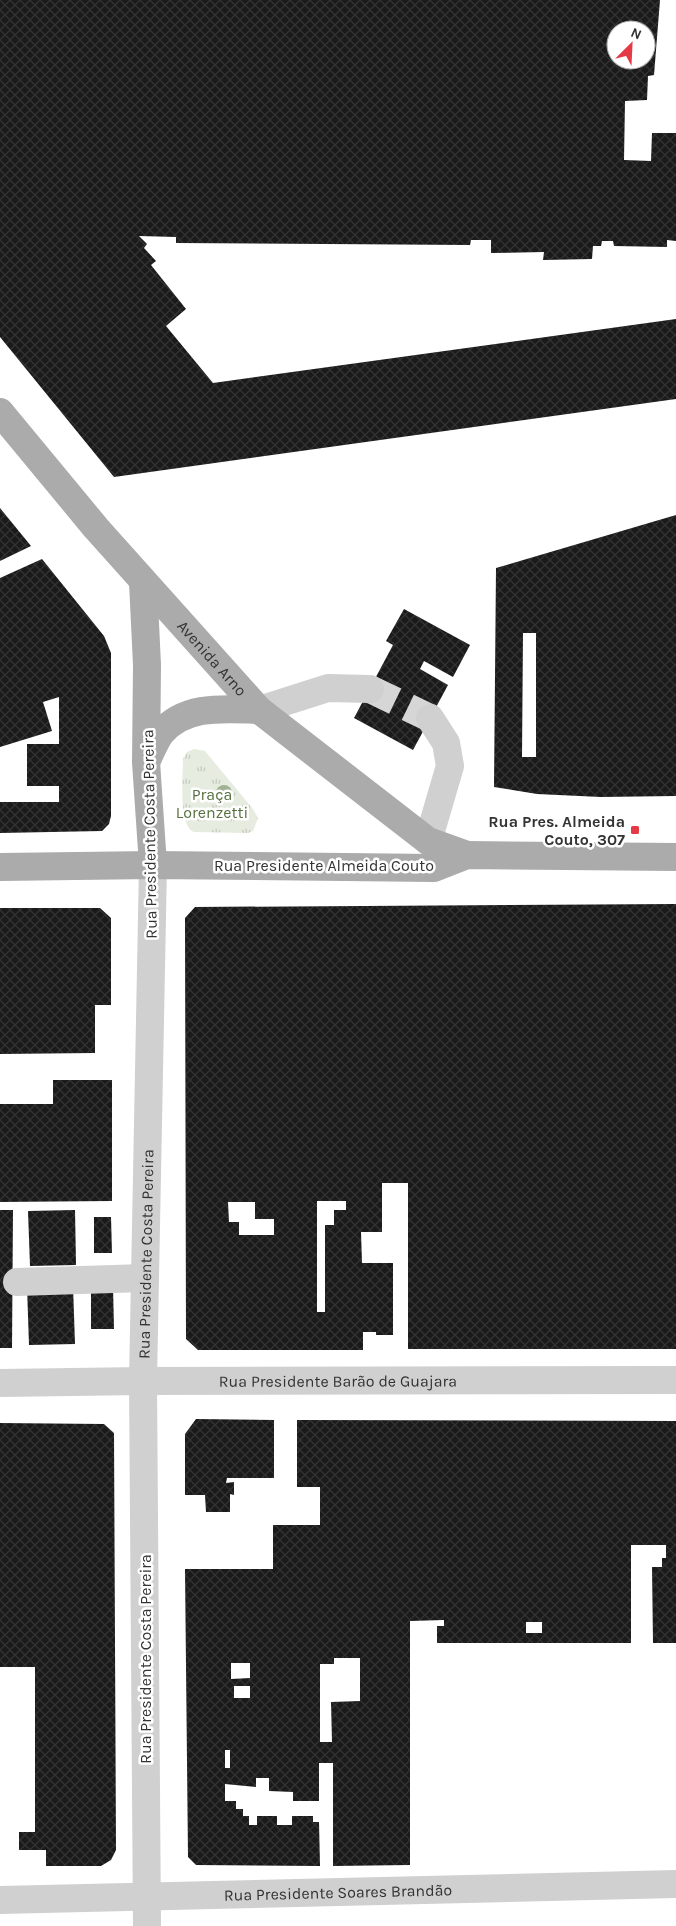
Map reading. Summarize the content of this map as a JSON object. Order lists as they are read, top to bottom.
{
  "streets": {
    "main road": ["Avenida Arno", "Rua Presidente Costa Pereira", "Rua Presidente Almeida Couto"],
    "street": ["Rua Presidente Barão de Guajara", "Rua Presidente Soares Brandão"]
  },
  "crossings": [
    ["Avenida Arno", "Rua Presidente Costa Pereira"],
    ["Avenida Arno", "Rua Presidente Almeida Couto"],
    ["Rua Presidente Costa Pereira", "Rua Presidente Almeida Couto"],
    ["Rua Presidente Costa Pereira", "Rua Presidente Barão de Guajara"],
    ["Rua Presidente Costa Pereira", "Rua Presidente Soares Brandão"]
  ],
  "parks": ["Praça Lorenzetti"],
  "places": {
    "transit": ["Rua Pres. Almeida Couto, 307"]
  },
  "north": "top right"
}
